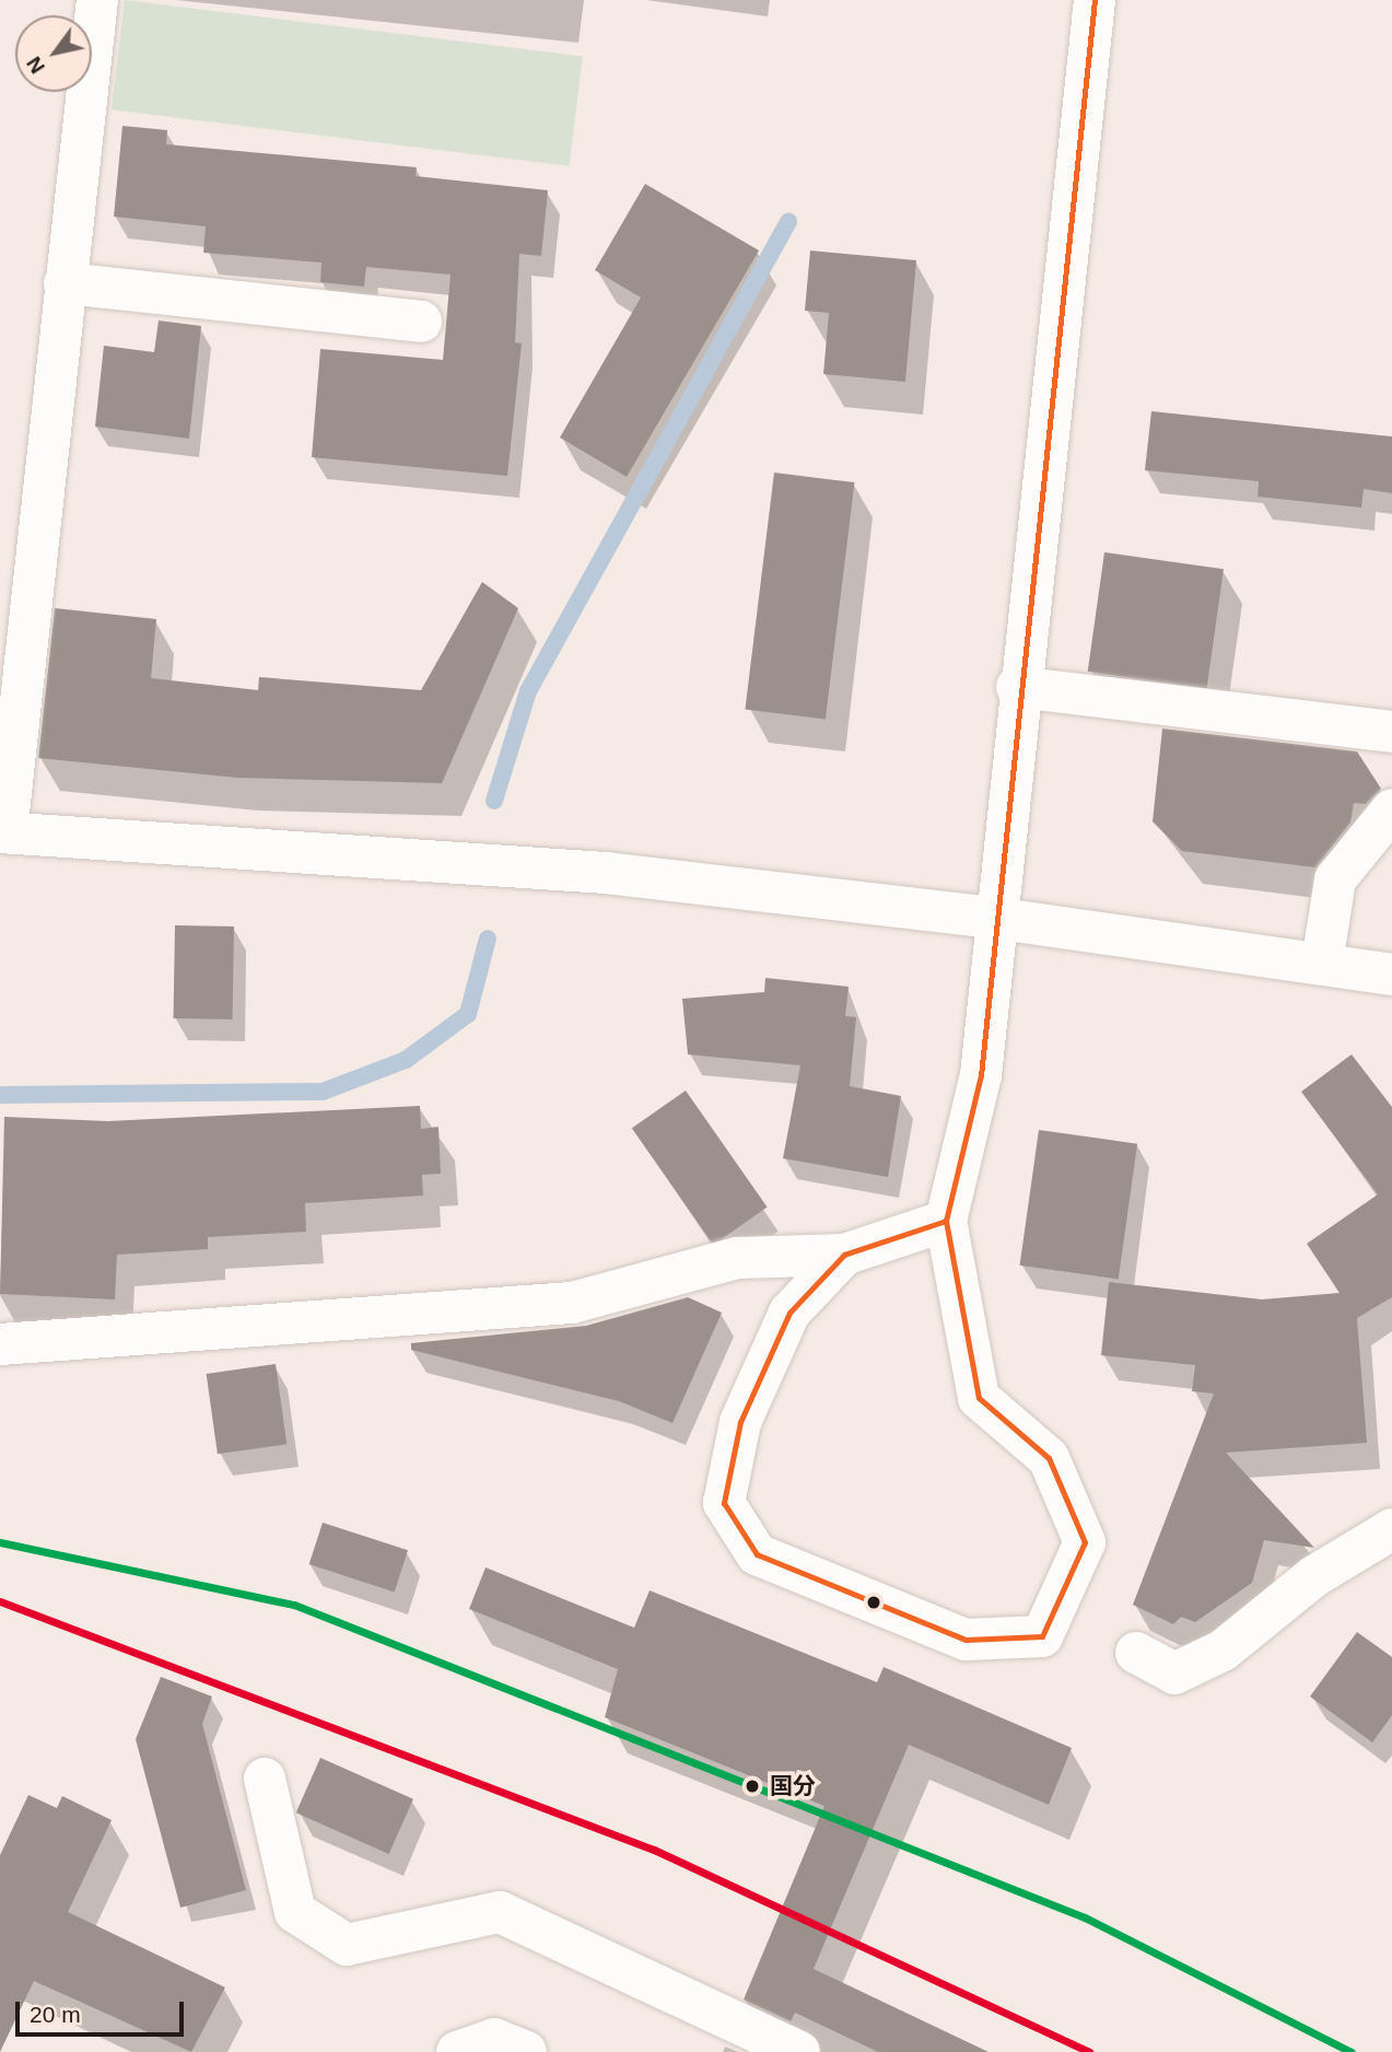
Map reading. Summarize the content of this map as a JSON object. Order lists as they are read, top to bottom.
{
  "places": ["国分"],
  "scale_bar": "20 m",
  "north": "bottom left"
}
